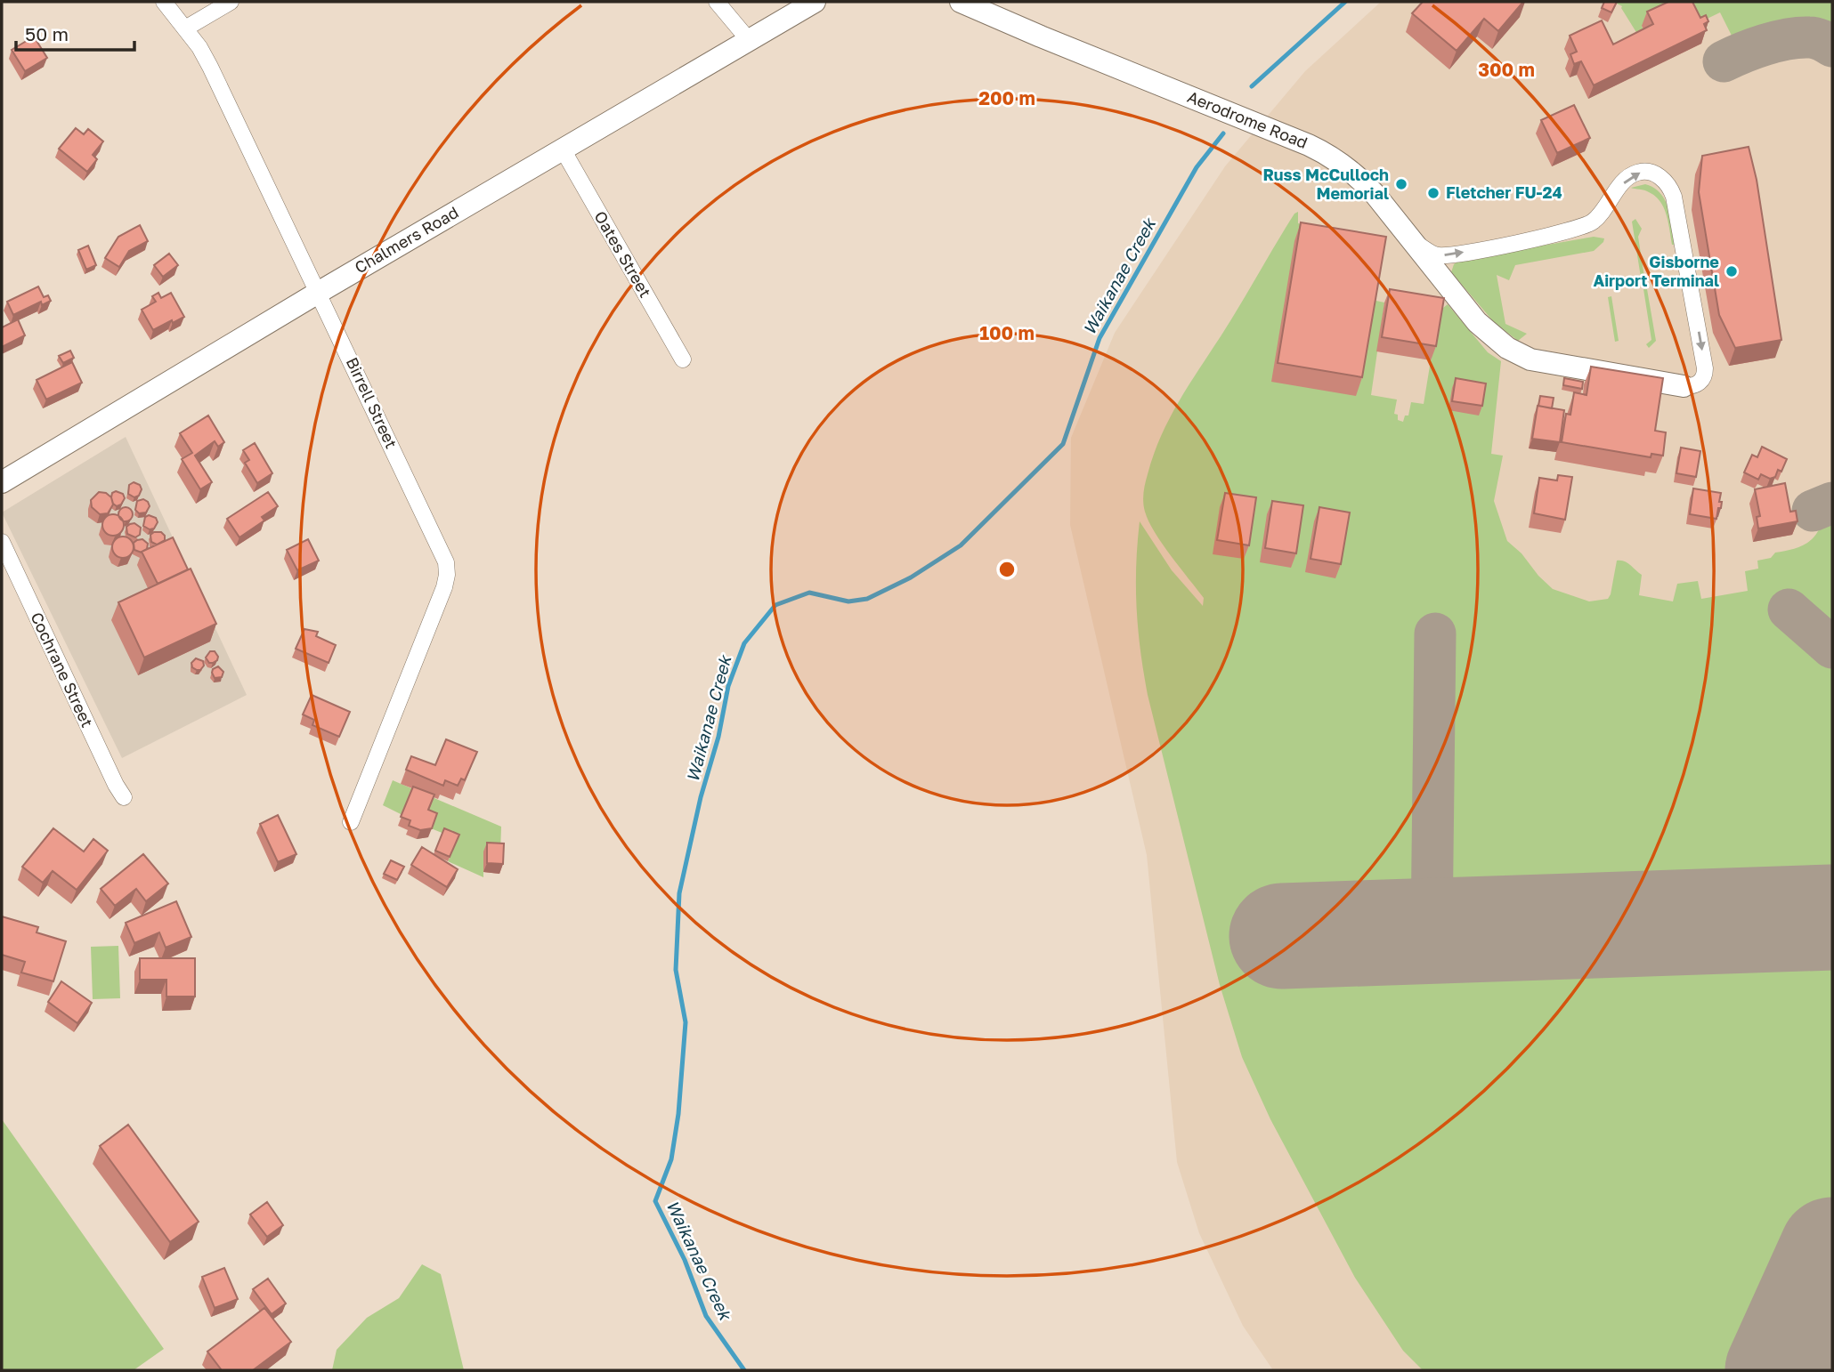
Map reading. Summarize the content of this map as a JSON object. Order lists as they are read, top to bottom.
{
  "streets": {
    "street": [
      "Aerodrome Road",
      "Chalmers Road",
      "Oates Street",
      "Birrell Street",
      "Cochrane Street"
    ]
  },
  "crossings": [
    ["Chalmers Road", "Oates Street"],
    ["Chalmers Road", "Birrell Street"]
  ],
  "water": ["Waikanae Creek"],
  "places": ["Russ McCulloch Memorial", "Fletcher FU-24", "Gisborne Airport Terminal"],
  "scale_bar": "50 m",
  "rings": ["300 m", "200 m", "100 m"]
}
